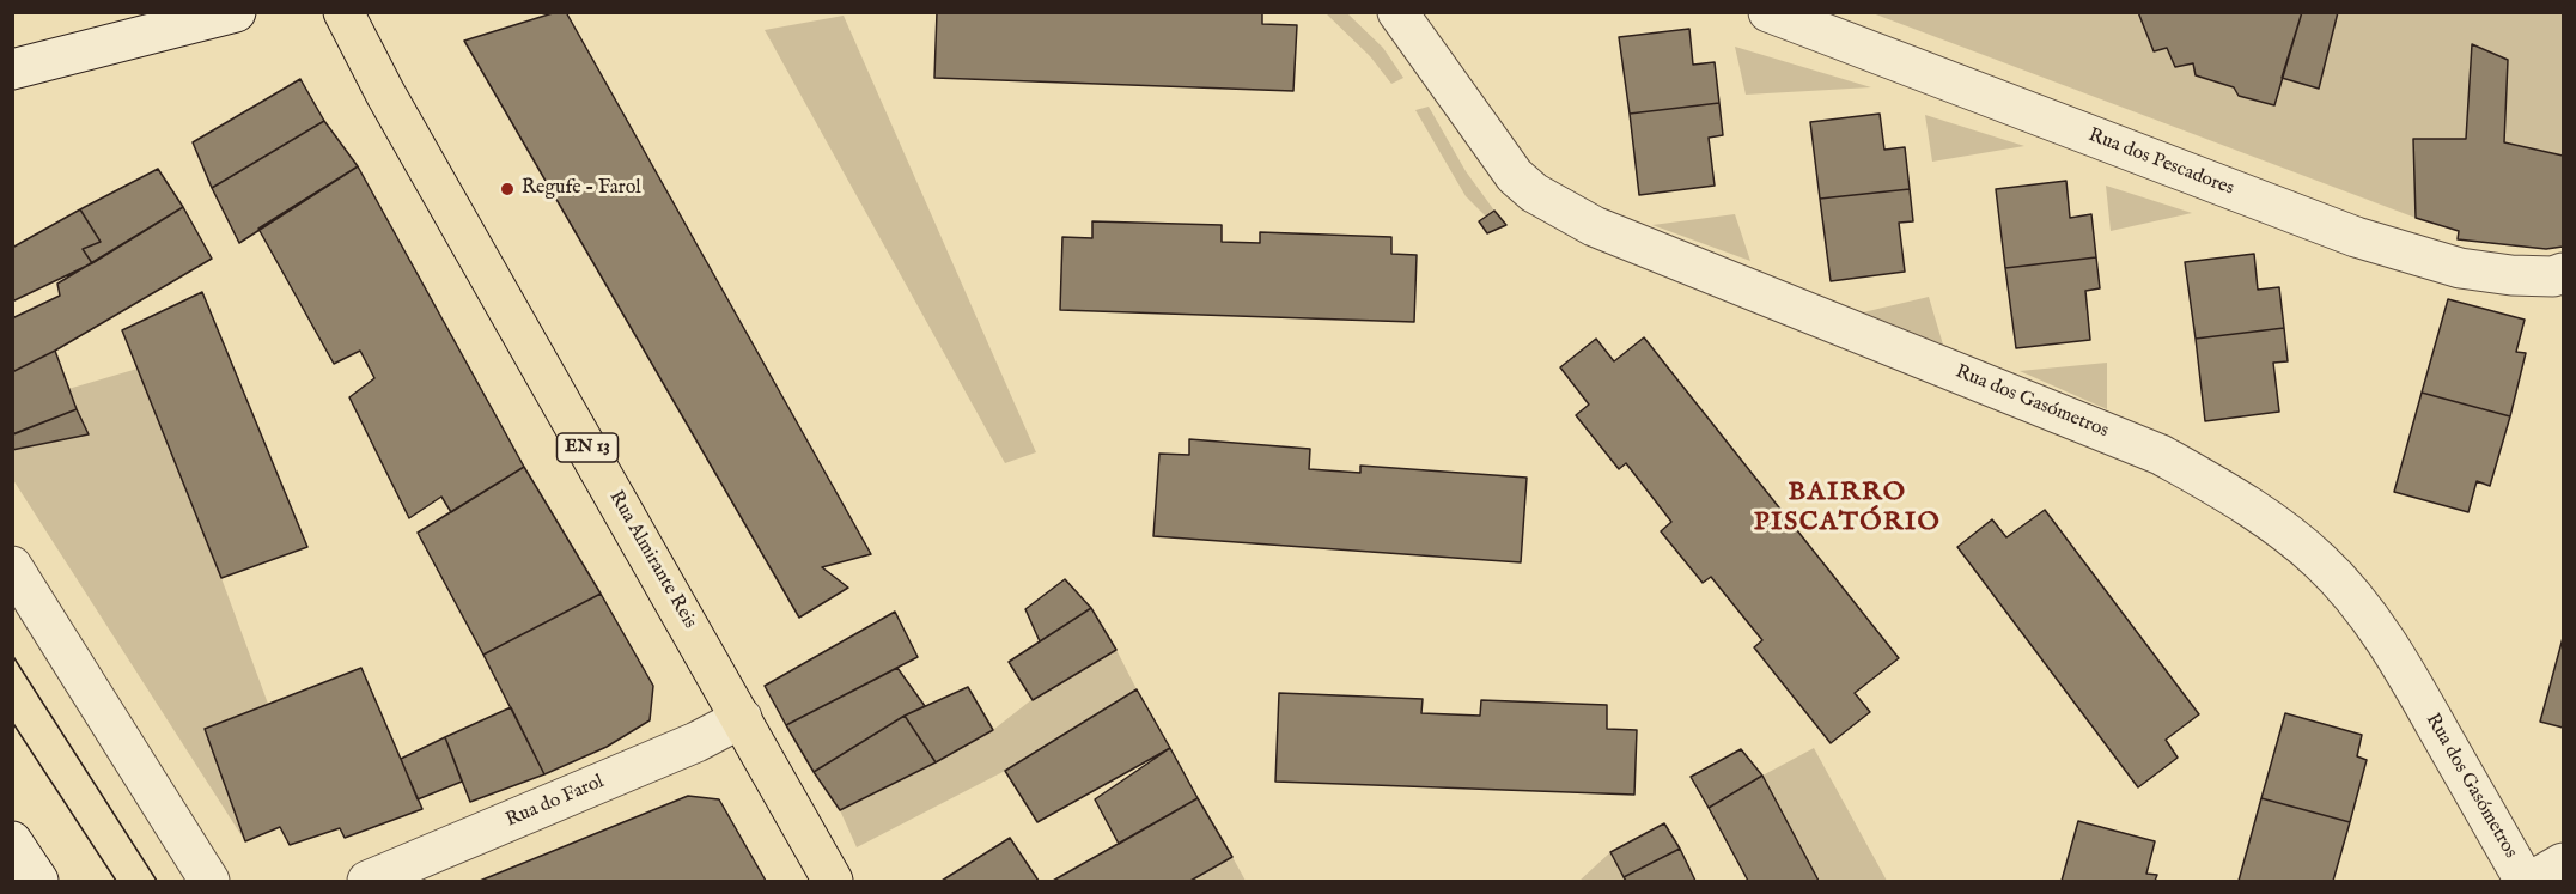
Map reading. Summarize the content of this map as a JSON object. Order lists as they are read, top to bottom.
{
  "streets": {
    "main road": ["EN 13", "Rua Almirante Reis"],
    "street": ["Rua dos Pescadores", "Rua dos Gasómetros", "Rua do Farol"]
  },
  "crossings": [
    ["Rua Almirante Reis", "Rua do Farol"]
  ],
  "districts": ["BAIRRO PISCATÓRIO"],
  "places": ["Regufe - Farol"]
}
